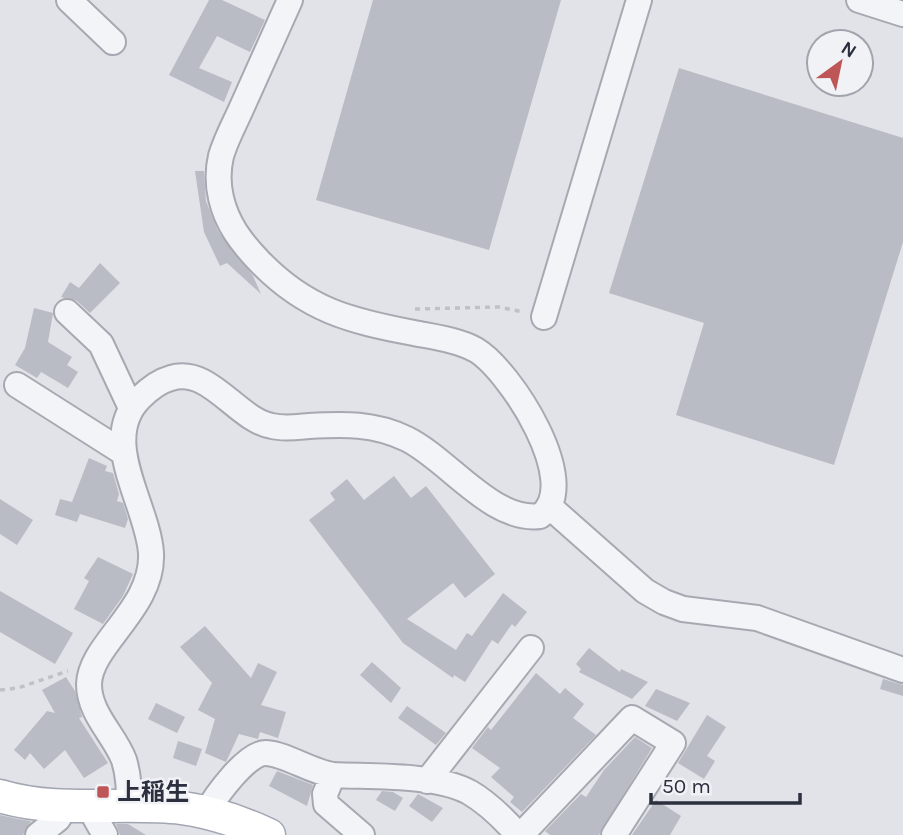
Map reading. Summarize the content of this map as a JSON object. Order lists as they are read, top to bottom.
{
  "places": {
    "transit": ["上稲生"]
  },
  "scale_bar": "50 m",
  "north": "top right"
}
